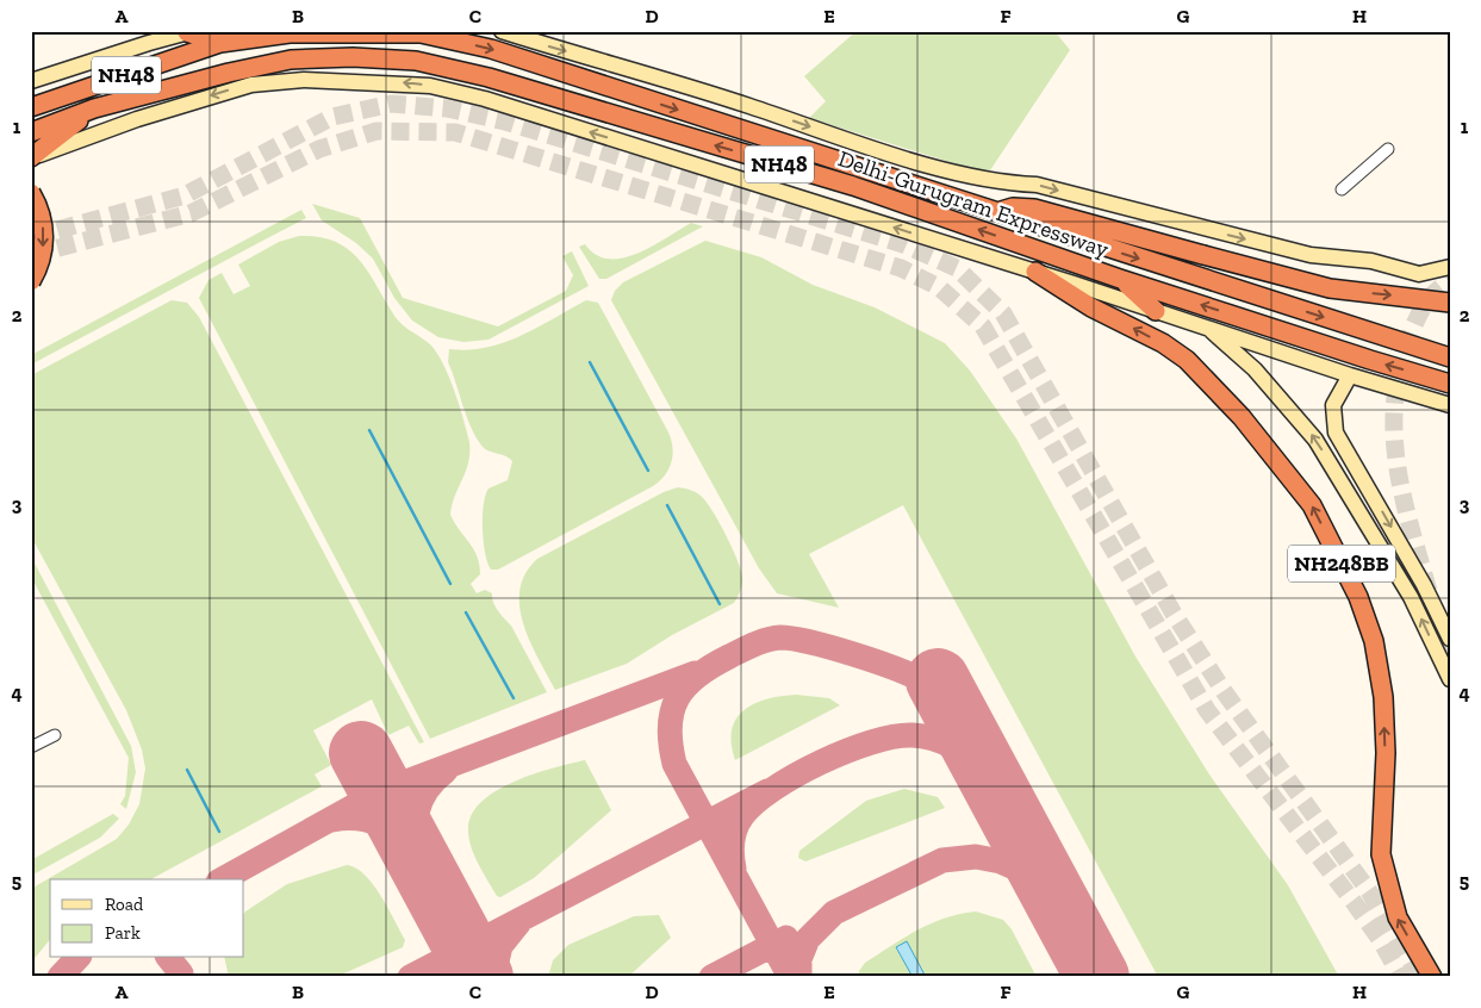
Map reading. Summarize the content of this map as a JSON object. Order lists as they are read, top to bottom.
{
  "streets": {
    "highway": ["NH48", "Delhi-Gurugram Expressway", "NH248BB"]
  },
  "crossings": [
    ["NH48", "Delhi-Gurugram Expressway"]
  ],
  "legend": ["Road", "Park"],
  "grid": {
    "columns": [
      "A",
      "B",
      "C",
      "D",
      "E",
      "F",
      "G",
      "H"
    ],
    "rows": [
      "1",
      "2",
      "3",
      "4",
      "5"
    ]
  }
}
